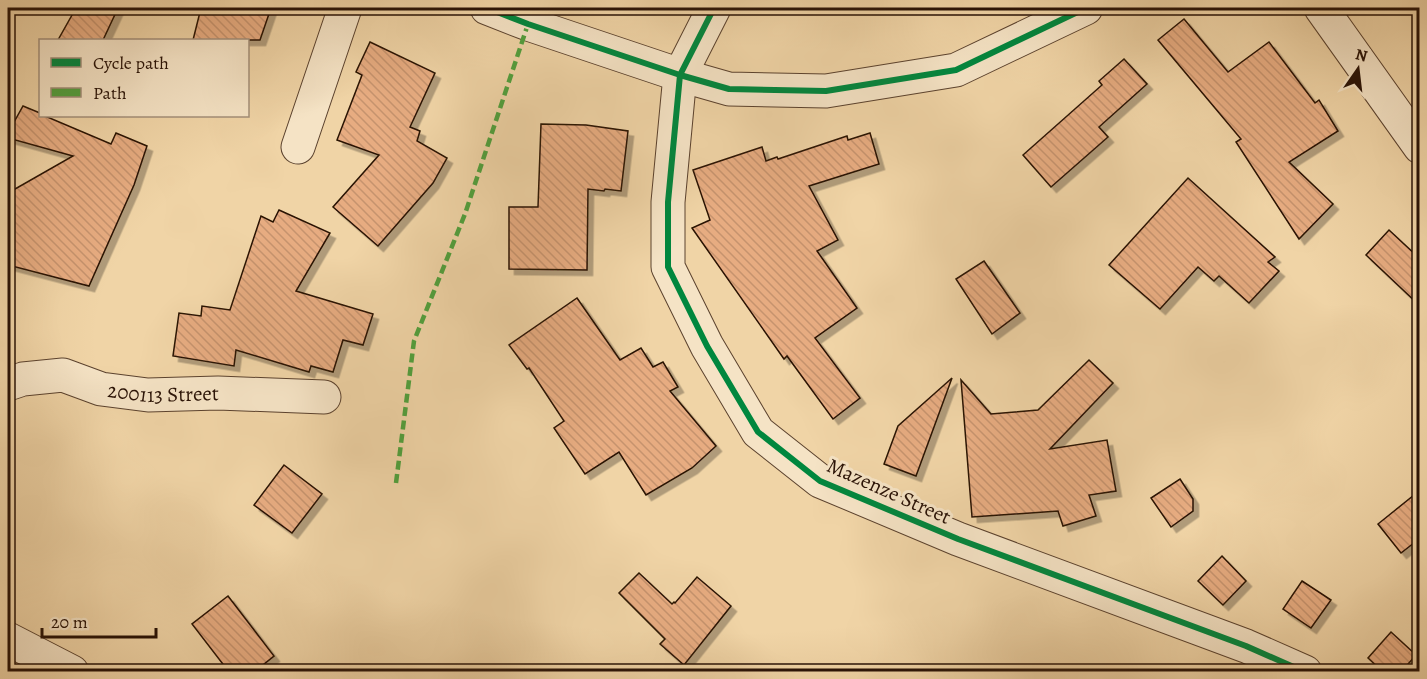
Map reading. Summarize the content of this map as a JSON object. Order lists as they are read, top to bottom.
{
  "streets": {
    "street": ["200113 Street", "Mazenze Street"]
  },
  "legend": ["Cycle path", "Path"],
  "scale_bar": "20 m",
  "north": "top"
}
